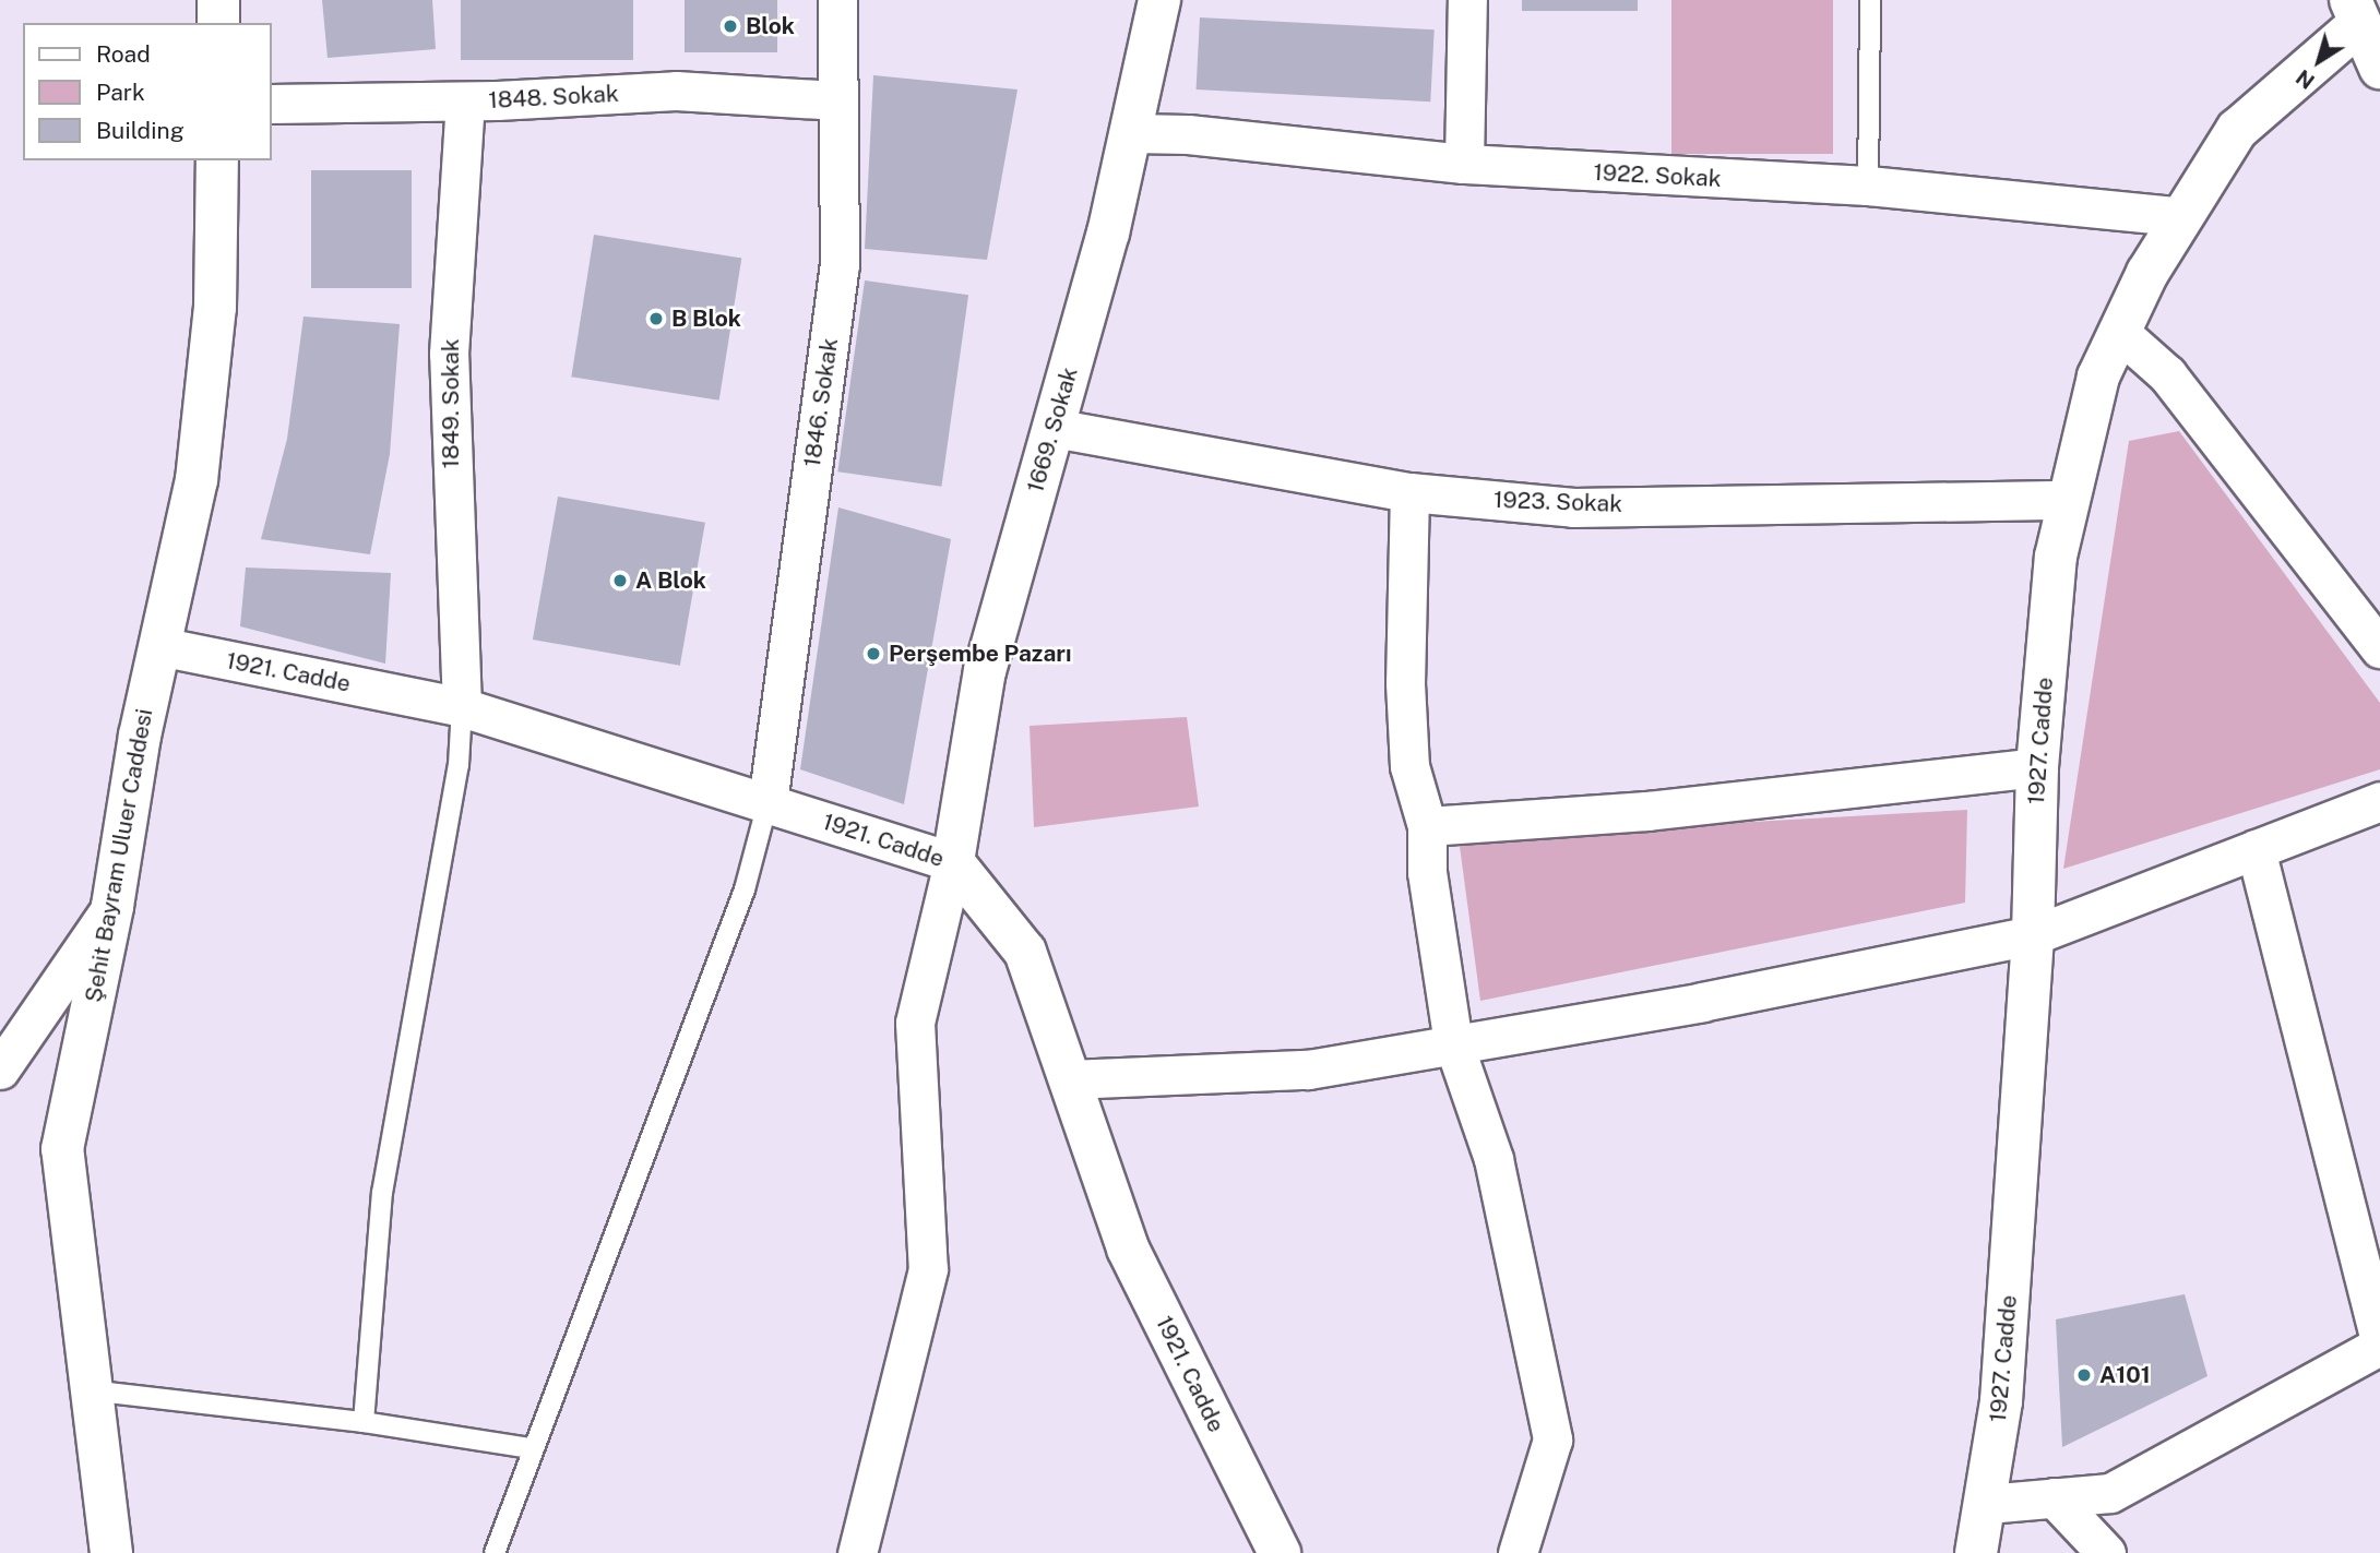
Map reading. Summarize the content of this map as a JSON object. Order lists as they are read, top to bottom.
{
  "streets": {
    "street": [
      "1848. Sokak",
      "1922. Sokak",
      "1846. Sokak",
      "1849. Sokak",
      "1669. Sokak",
      "1923. Sokak",
      "1921. Cadde",
      "1927. Cadde",
      "Şehit Bayram Uluer Caddesi"
    ]
  },
  "crossings": [
    ["1848. Sokak", "1846. Sokak"],
    ["1848. Sokak", "1849. Sokak"],
    ["1922. Sokak", "1669. Sokak"],
    ["1922. Sokak", "1927. Cadde"],
    ["1846. Sokak", "1921. Cadde"],
    ["1849. Sokak", "1921. Cadde"],
    ["1669. Sokak", "1923. Sokak"],
    ["1669. Sokak", "1921. Cadde"],
    ["1923. Sokak", "1927. Cadde"],
    ["1921. Cadde", "Şehit Bayram Uluer Caddesi"]
  ],
  "places": [
    "Blok",
    "B Blok",
    "A Blok",
    "Perşembe Pazarı",
    "A101"
  ],
  "legend": ["Road", "Park", "Building"],
  "north": "bottom left"
}
